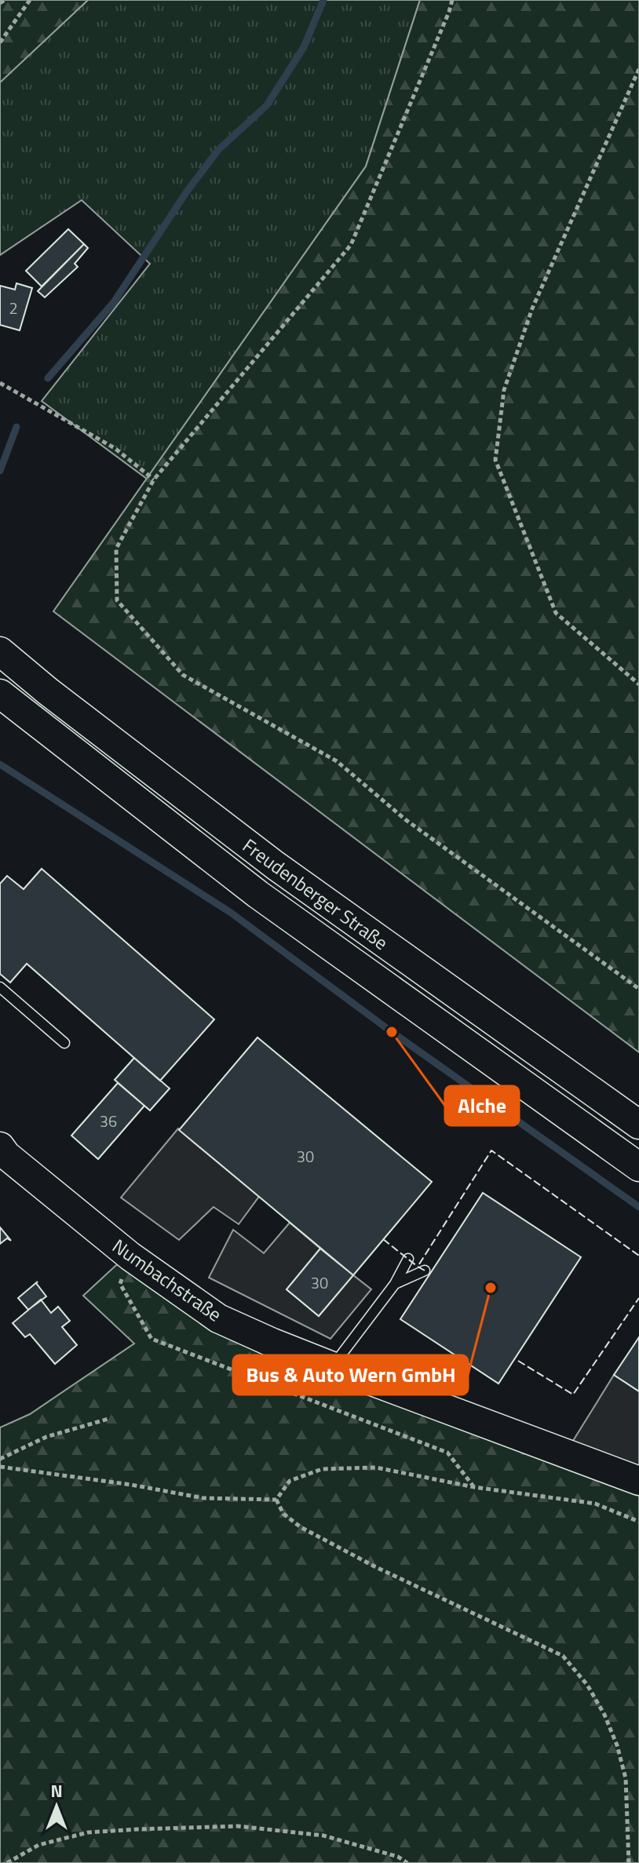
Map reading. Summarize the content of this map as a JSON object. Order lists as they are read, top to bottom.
{
  "streets": {
    "main road": ["Freudenberger Straße", "Numbachstraße"]
  },
  "places": ["Alche", "Bus & Auto Wern GmbH"],
  "house_numbers": [
    "2",
    "36",
    "30",
    "30"
  ],
  "north": "top"
}
